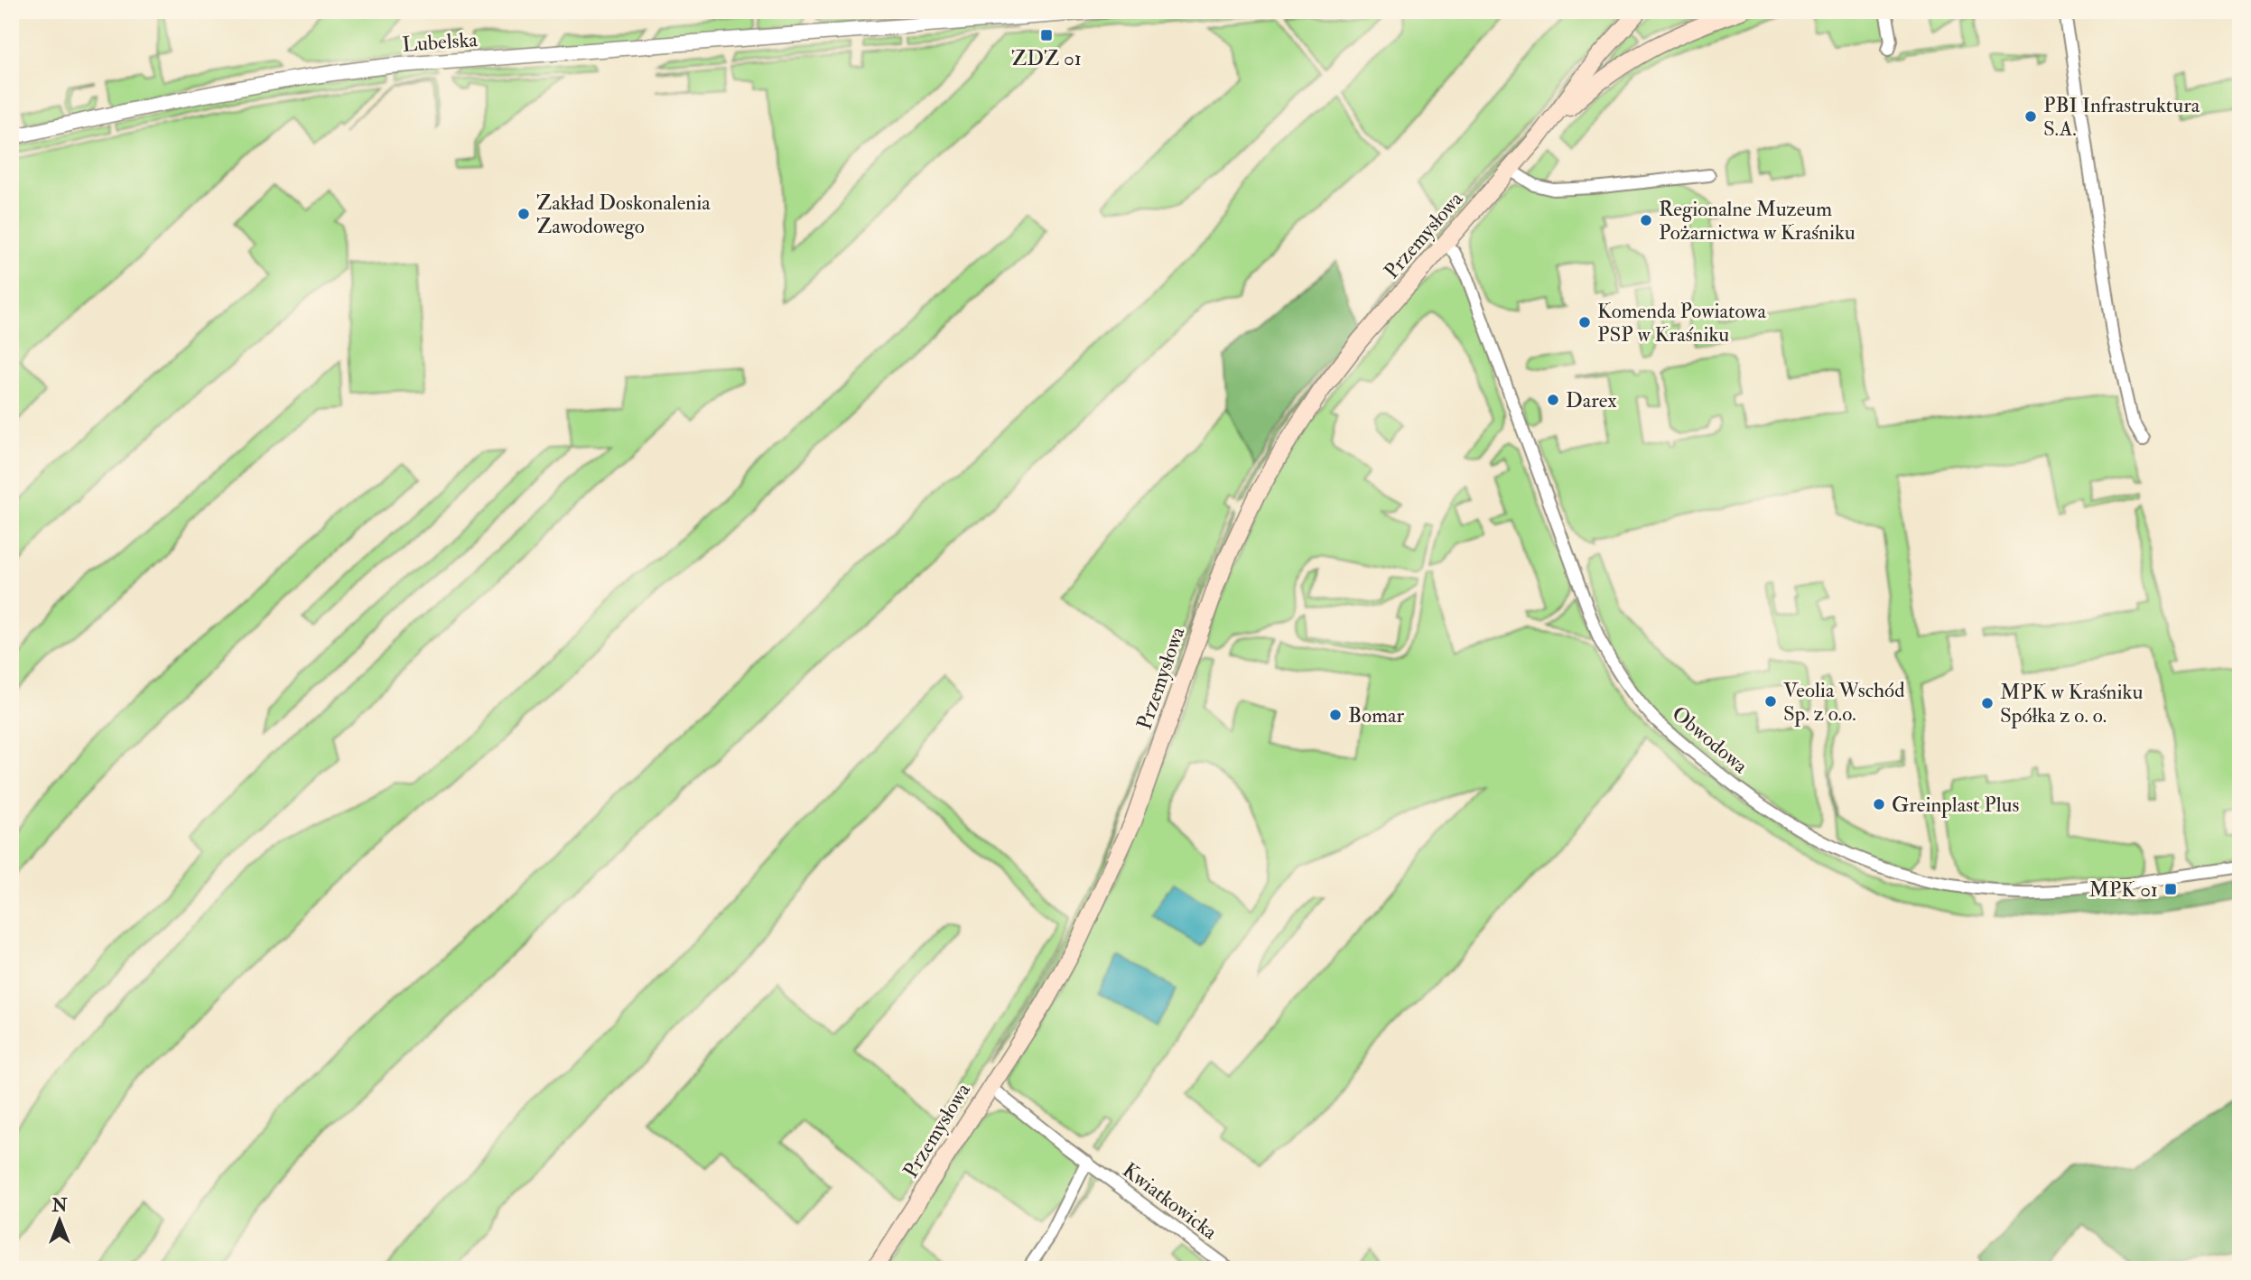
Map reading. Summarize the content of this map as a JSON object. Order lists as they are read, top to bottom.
{
  "streets": {
    "main road": ["Przemysłowa"],
    "street": ["Lubelska", "Obwodowa", "Kwiatkowicka"]
  },
  "crossings": [
    ["Przemysłowa", "Obwodowa"],
    ["Przemysłowa", "Kwiatkowicka"]
  ],
  "places": {
    "transit": ["ZDZ 01", "MPK 01"],
    "other": [
      "PBI Infrastruktura S.A.",
      "Zakład Doskonalenia Zawodowego",
      "Regionalne Muzeum Pożarnictwa w Kraśniku",
      "Komenda Powiatowa PSP w Kraśniku",
      "Darex",
      "Veolia Wschód Sp. z o.o.",
      "MPK w Kraśniku Spółka z o. o.",
      "Bomar",
      "Greinplast Plus"
    ]
  },
  "north": "top"
}
